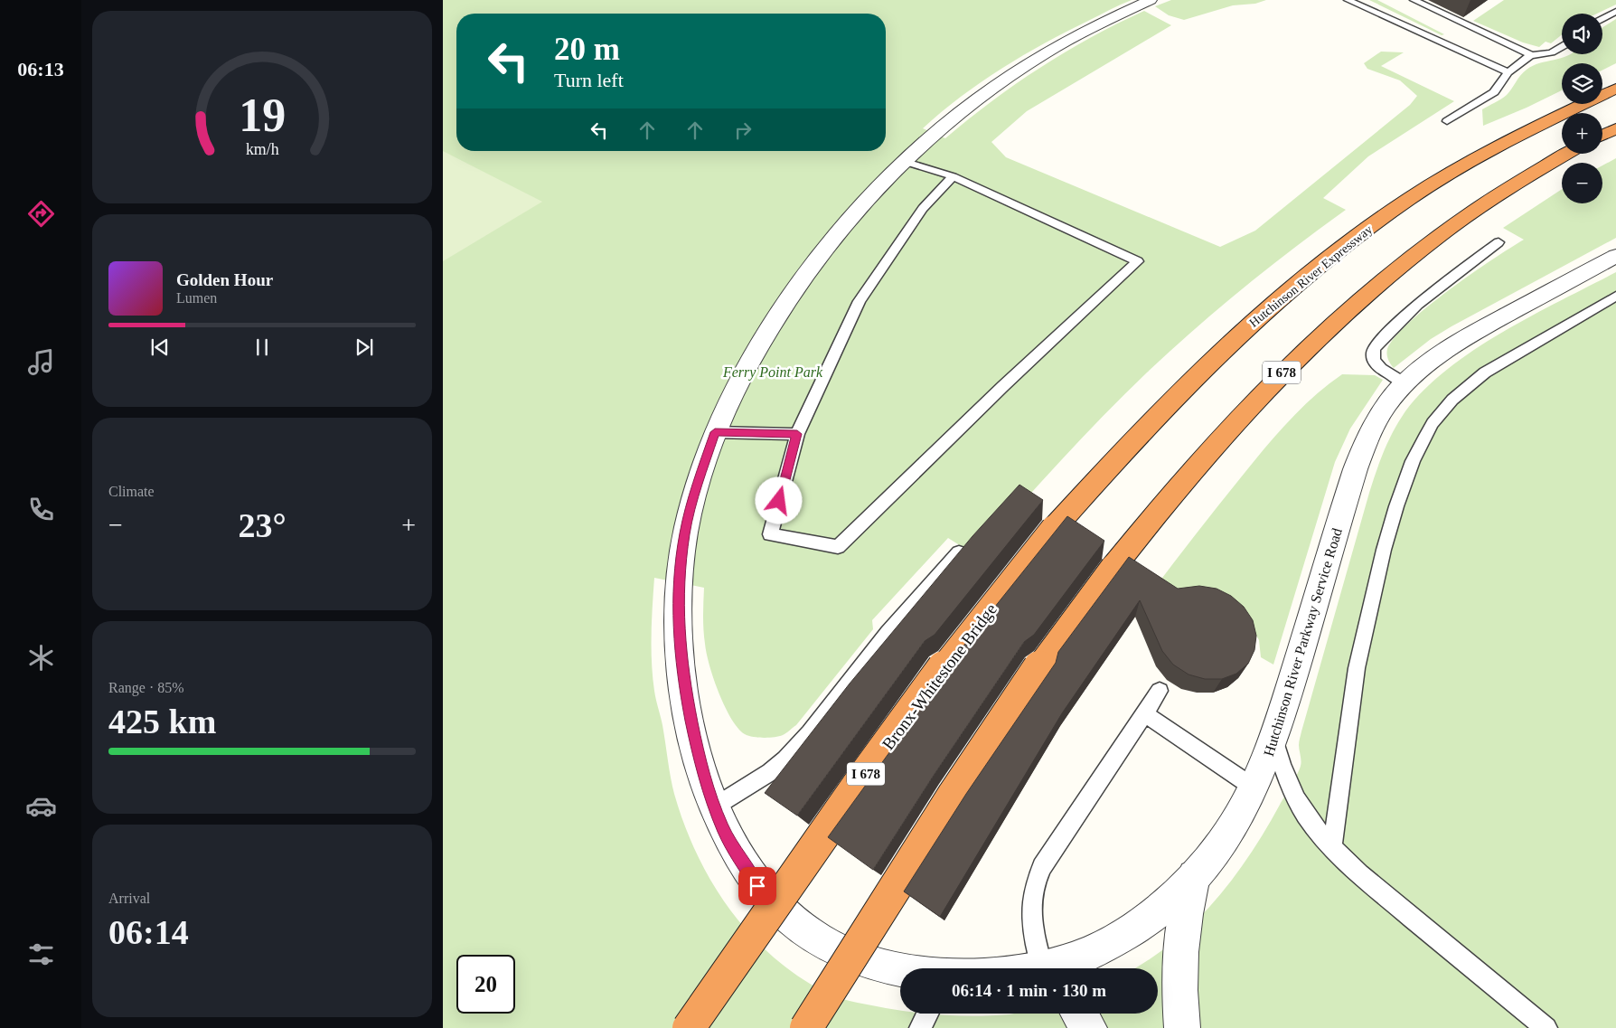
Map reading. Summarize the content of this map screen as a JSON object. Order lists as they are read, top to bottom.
{
  "streets": {
    "highway": ["Hutchinson River Expressway", "I 678", "Bronx-Whitestone Bridge"],
    "street": ["Hutchinson River Parkway Service Road"]
  },
  "crossings": [
    ["Hutchinson River Expressway", "Bronx-Whitestone Bridge"]
  ],
  "parks": ["Ferry Point Park"],
  "page": {
    "tabs": "06:13",
    "map_buttons": ["+", "−"],
    "turn": ["20 m", "Turn left"],
    "song": ["Golden Hour", "Lumen"],
    "tile": [
      "Climate",
      ["Range · 85%", "425 km"],
      ["Arrival", "06:14"]
    ],
    "heat": ["−", "23°", "+"],
    "limit": "20",
    "trip": "06:14 · 1 min · 130 m",
    "gauge": ["19", "km/h"]
  }
}
